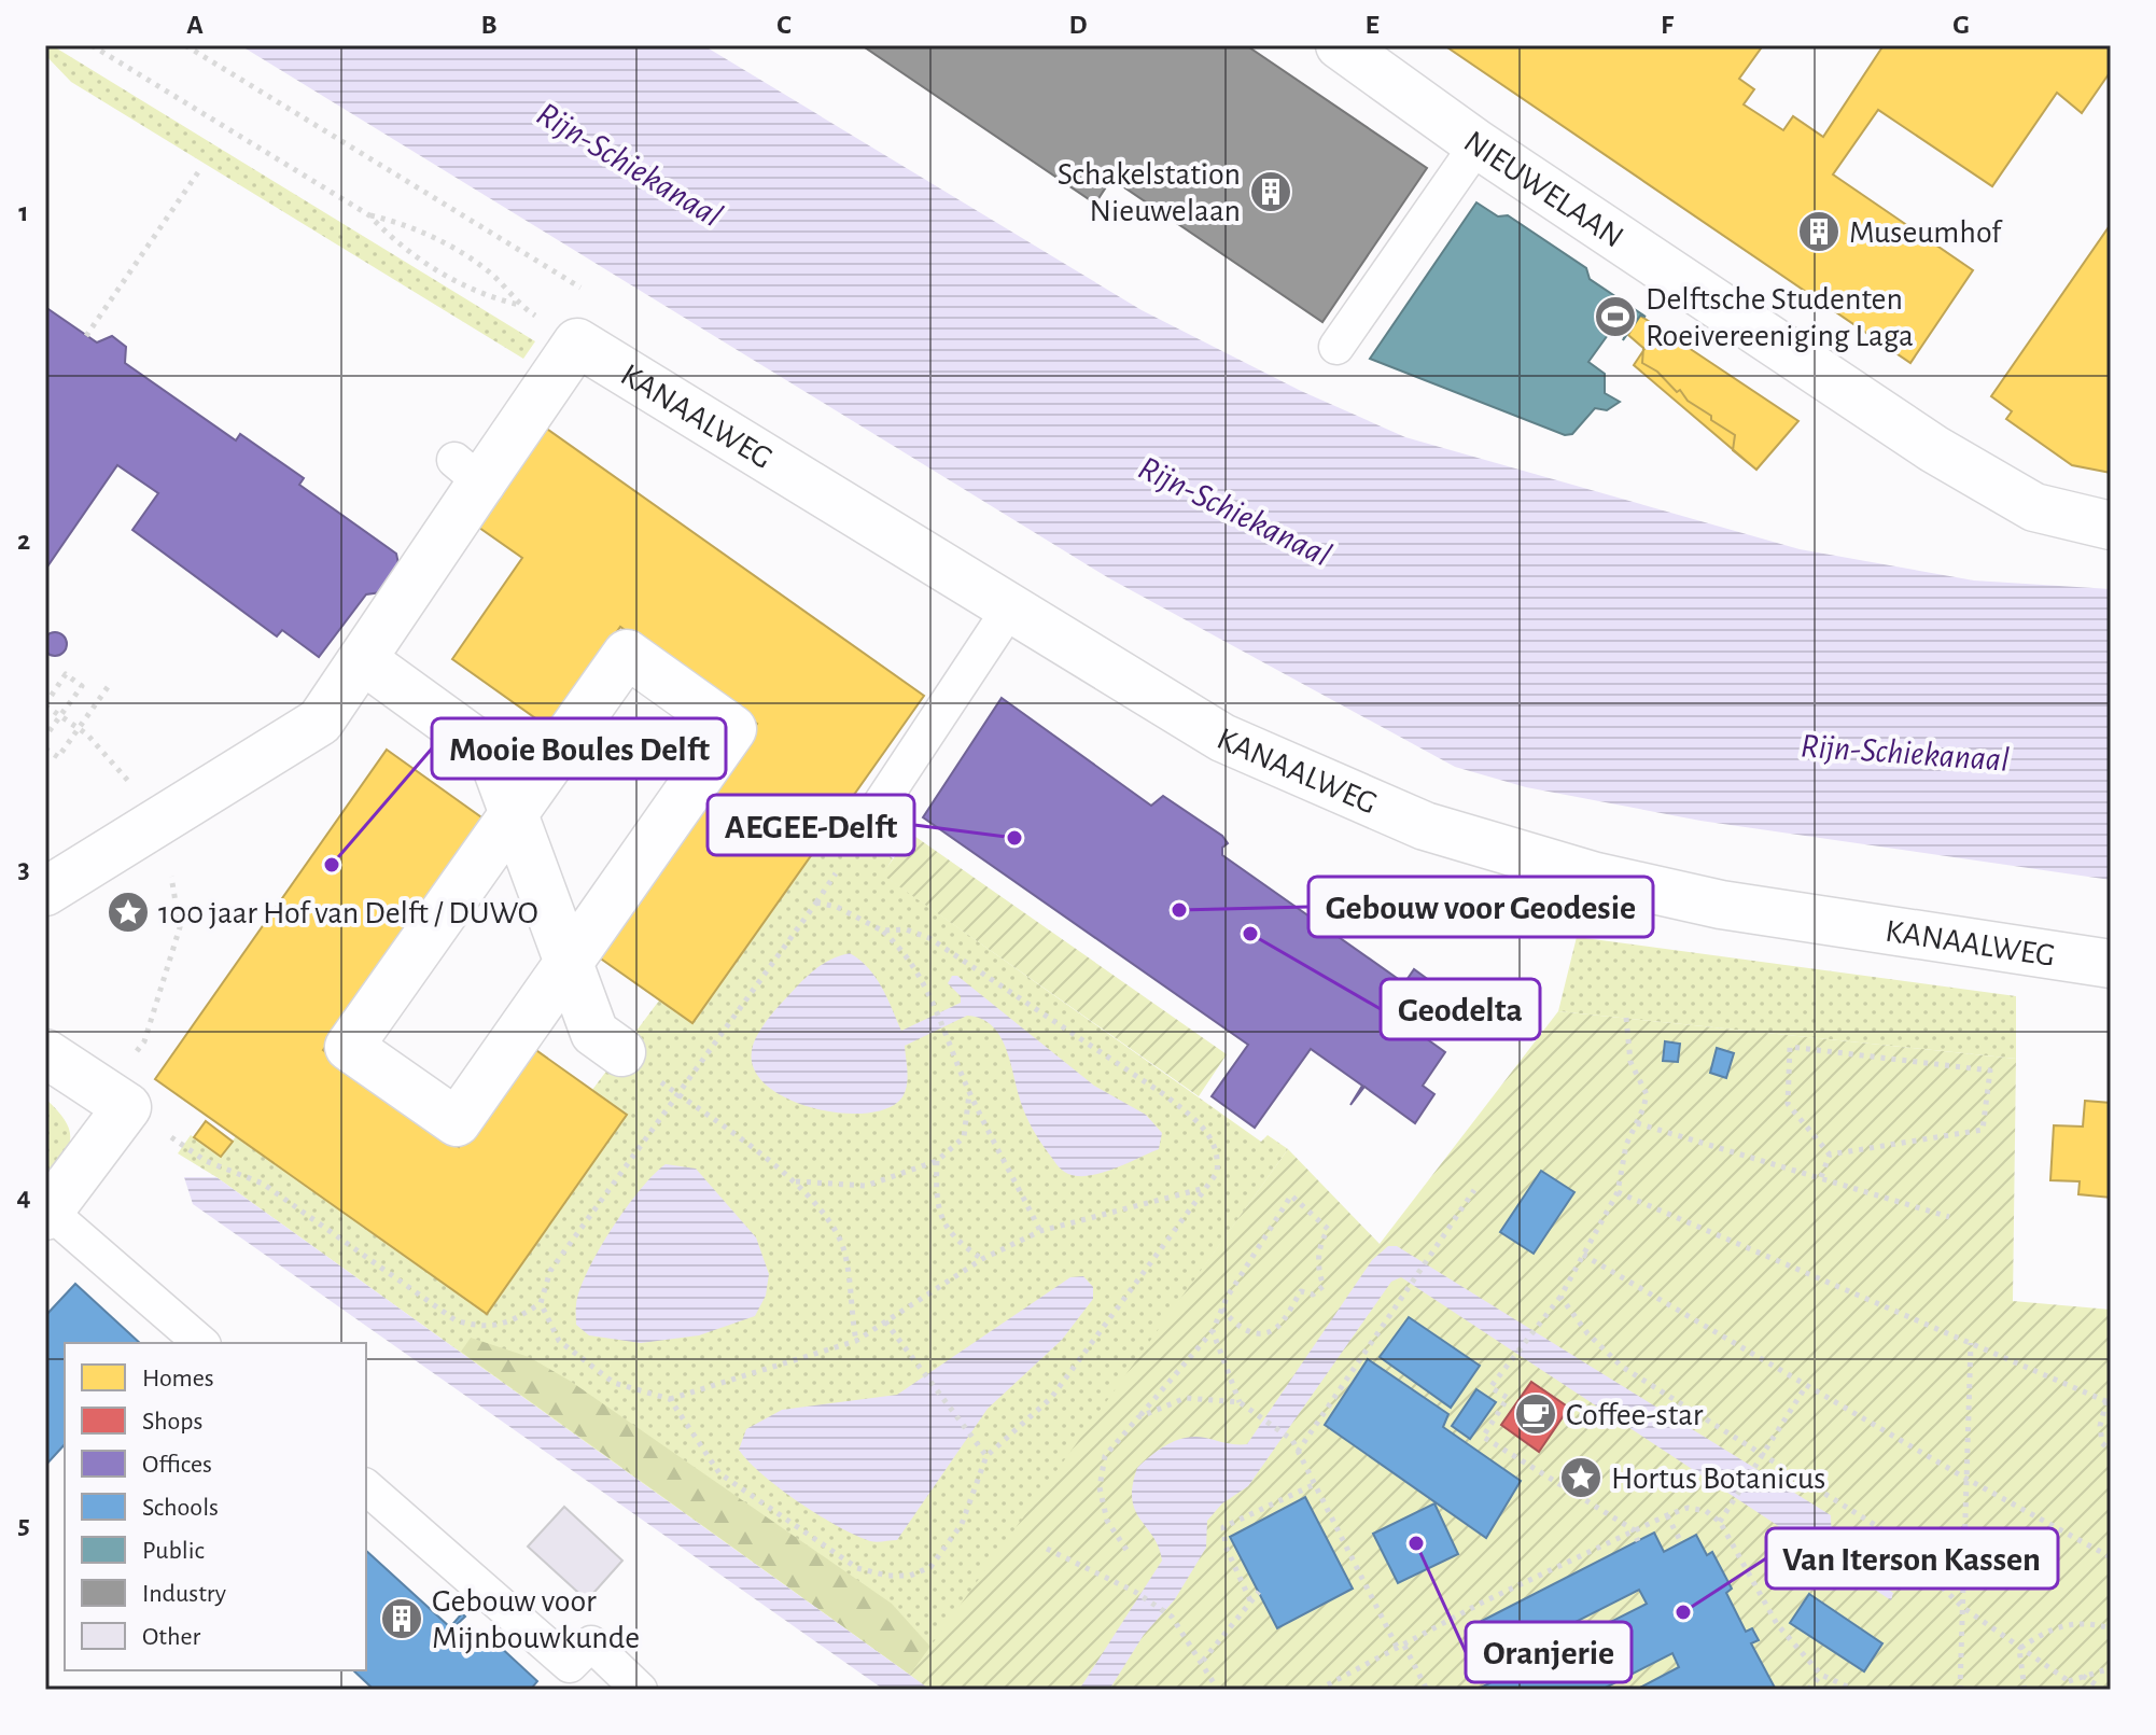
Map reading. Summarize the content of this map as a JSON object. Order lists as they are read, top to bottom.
{
  "streets": {
    "street": ["NIEUWELAAN", "KANAALWEG"]
  },
  "water": ["Rijn-Schiekanaal"],
  "places": {
    "building": ["Schakelstation Nieuwelaan", "Museumhof", "Gebouw voor Mijnbouwkunde"],
    "sports": ["Delftsche Studenten Roeivereeniging Laga"],
    "other": [
      "AEGEE-Delft",
      "Mooie Boules Delft",
      "Gebouw voor Geodesie",
      "Geodelta",
      "Oranjerie",
      "Van Iterson Kassen"
    ],
    "place": ["100 jaar Hof van Delft / DUWO", "Hortus Botanicus"],
    "cafe": ["Coffee-star"]
  },
  "legend": [
    "Homes",
    "Shops",
    "Offices",
    "Schools",
    "Public",
    "Industry",
    "Other"
  ],
  "grid": {
    "columns": [
      "A",
      "B",
      "C",
      "D",
      "E",
      "F",
      "G"
    ],
    "rows": [
      "1",
      "2",
      "3",
      "4",
      "5"
    ]
  }
}
